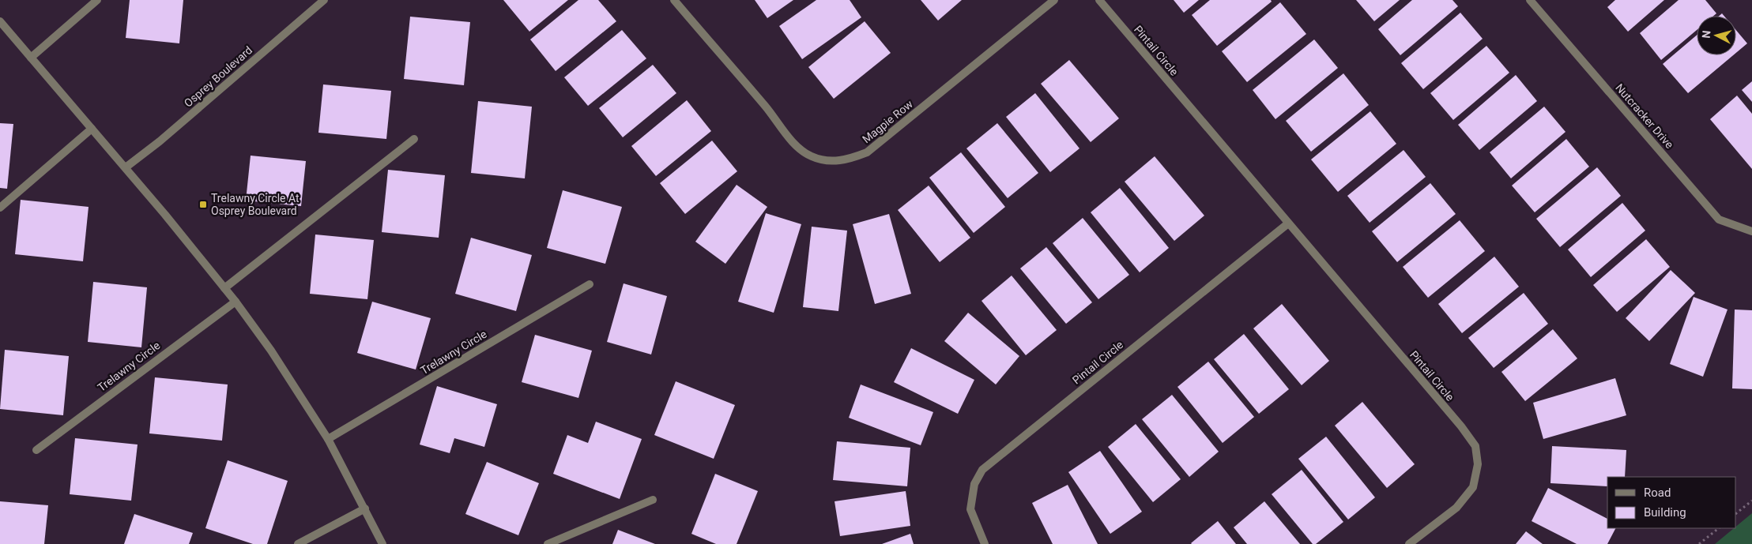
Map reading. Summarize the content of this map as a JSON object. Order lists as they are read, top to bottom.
{
  "streets": {
    "street": [
      "Pintail Circle",
      "Osprey Boulevard",
      "Nutcracker Drive",
      "Magpie Row",
      "Trelawny Circle"
    ]
  },
  "places": {
    "transit": ["Trelawny Circle At Osprey Boulevard"]
  },
  "legend": ["Road", "Building"],
  "north": "left"
}
